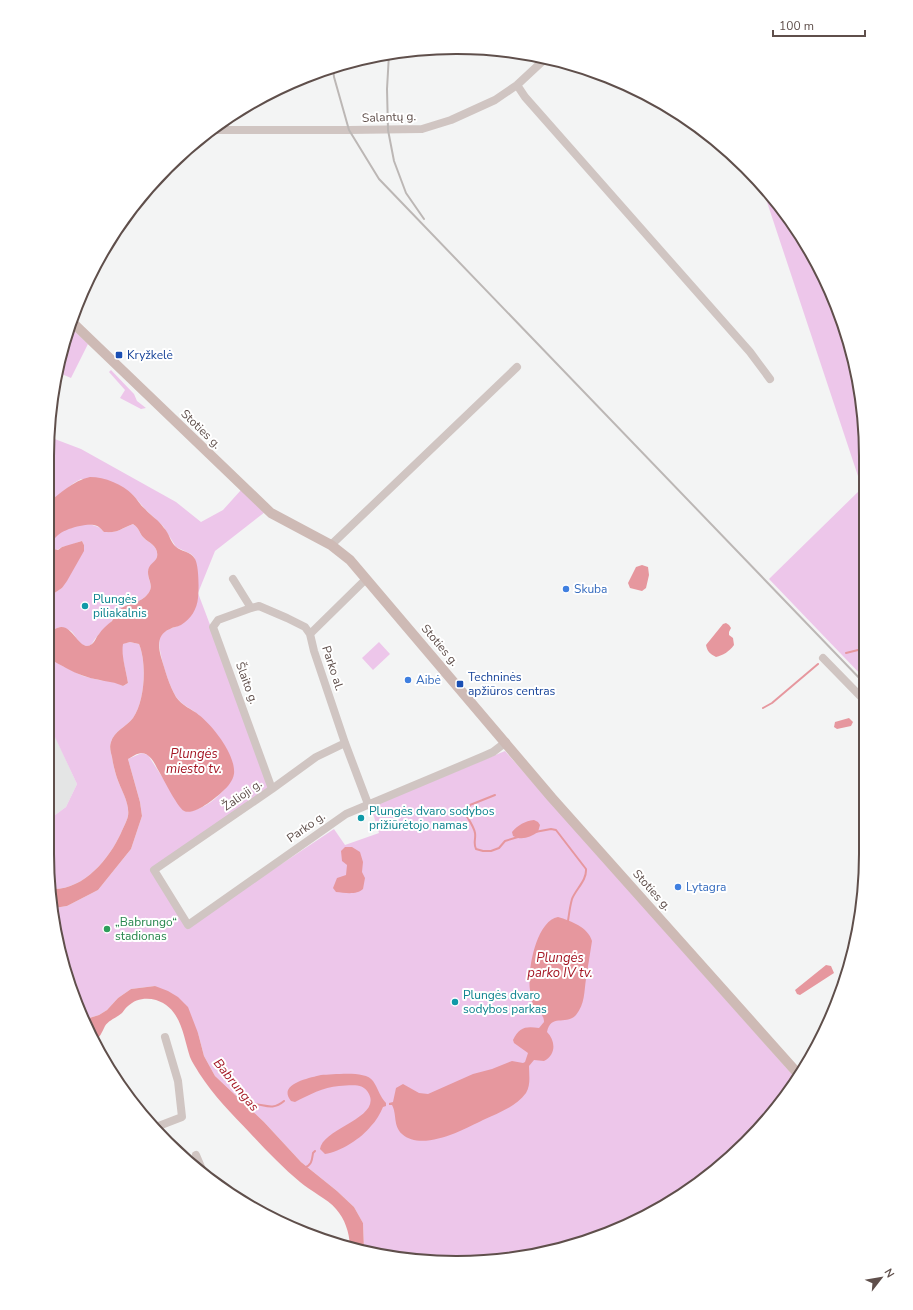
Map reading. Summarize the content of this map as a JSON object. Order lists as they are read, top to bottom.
{
  "streets": {
    "main road": ["Stoties g."],
    "street": [
      "Salantų g.",
      "Parko al.",
      "Šlaito g.",
      "Žalioji g.",
      "Parko g."
    ]
  },
  "crossings": [
    ["Stoties g.", "Parko g."],
    ["Parko al.", "Šlaito g."],
    ["Parko al.", "Žalioji g."],
    ["Parko al.", "Parko g."],
    ["Šlaito g.", "Žalioji g."],
    ["Žalioji g.", "Parko g."]
  ],
  "water": ["Plungės miesto tv.", "Plungės parko IV tv.", "Babrungas"],
  "places": {
    "transit": ["Kryžkelė", "Techninės apžiūros centras"],
    "other": [
      "Skuba",
      "Plungės piliakalnis",
      "Aibė",
      "Plungės dvaro sodybos prižiūrėtojo namas",
      "Lytagra",
      "„Babrungo“ stadionas",
      "Plungės dvaro sodybos parkas"
    ]
  },
  "scale_bar": "100 m",
  "north": "top right"
}
